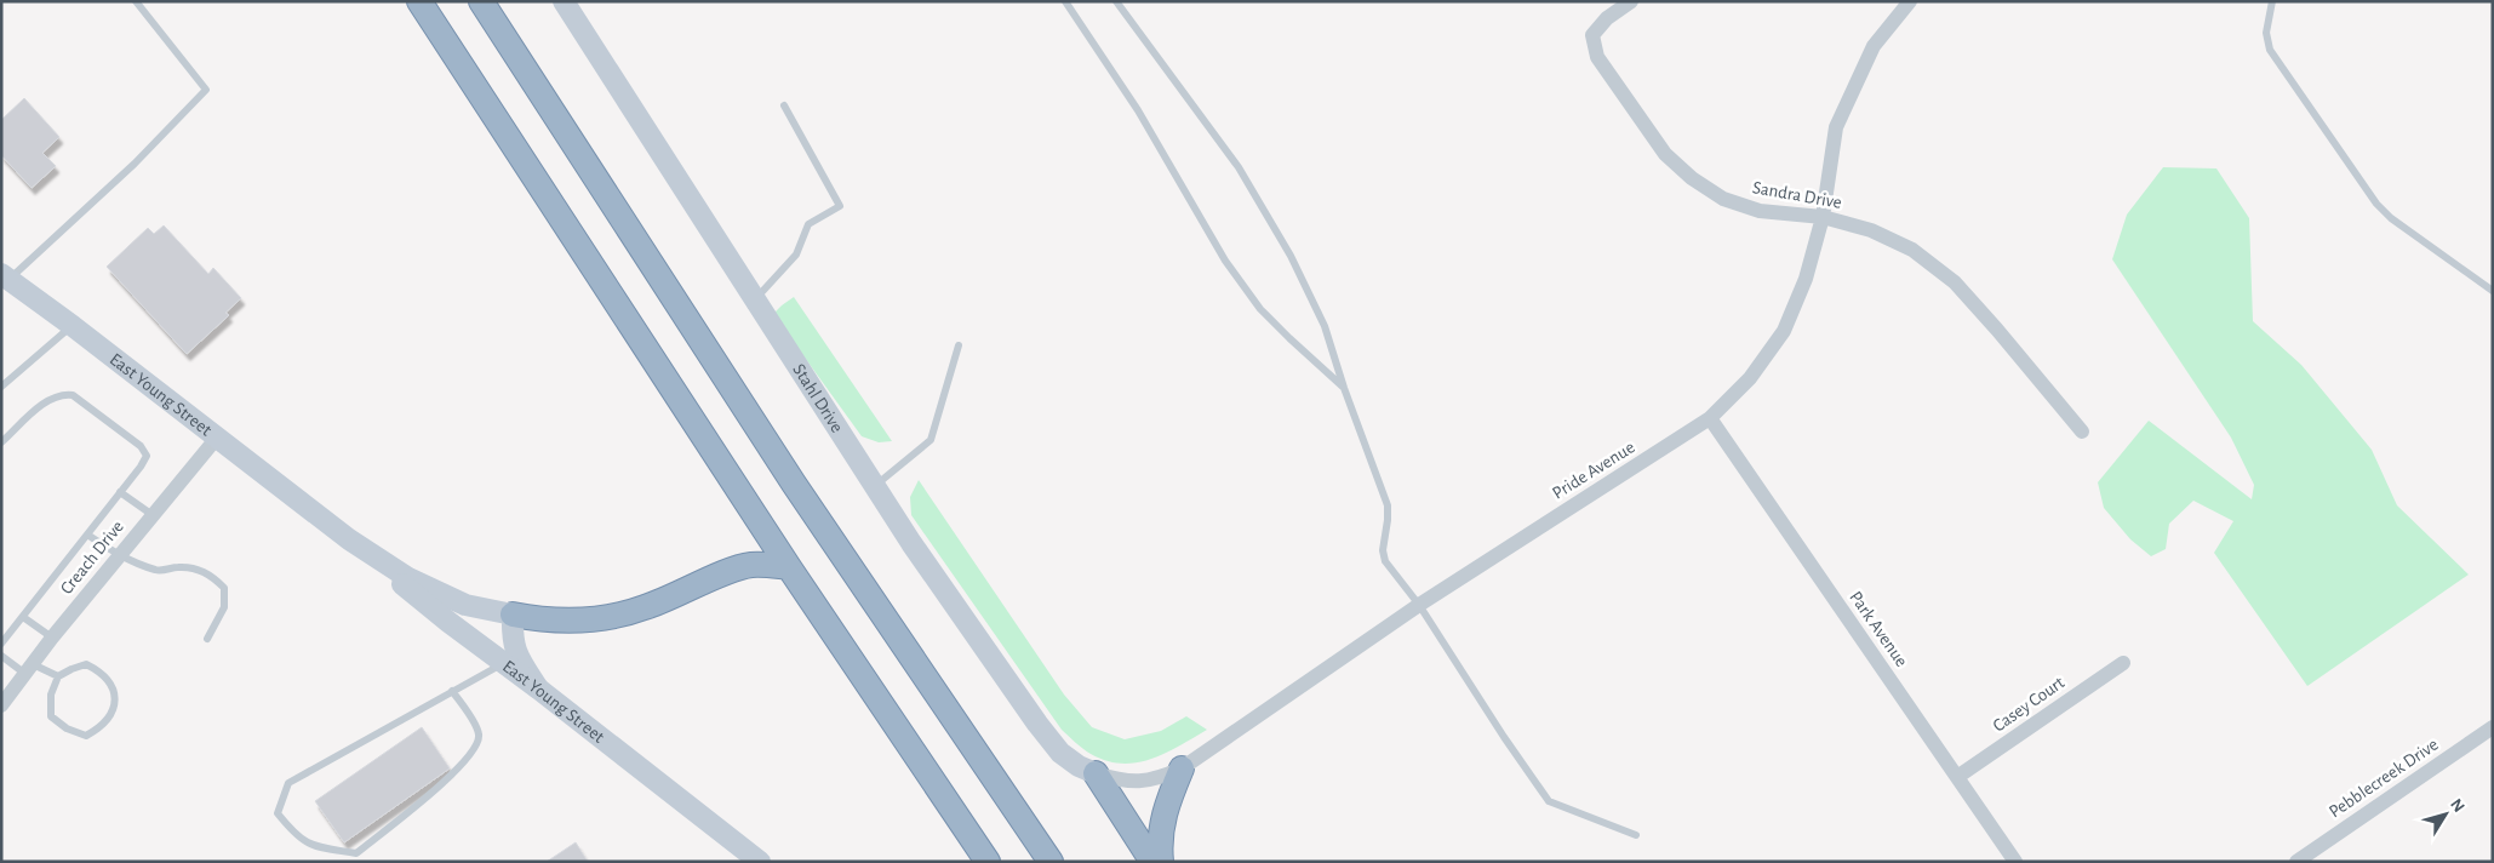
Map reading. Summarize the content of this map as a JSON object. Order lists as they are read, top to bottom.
{
  "streets": {
    "main road": ["East Young Street", "Stahl Drive"],
    "street": [
      "Sandra Drive",
      "Pride Avenue",
      "Creach Drive",
      "Park Avenue",
      "Casey Court",
      "Pebblecreek Drive"
    ]
  },
  "crossings": [
    ["Sandra Drive", "Pride Avenue"],
    ["East Young Street", "Creach Drive"],
    ["Stahl Drive", "Pride Avenue"],
    ["Pride Avenue", "Park Avenue"],
    ["Park Avenue", "Casey Court"]
  ],
  "north": "top right"
}
